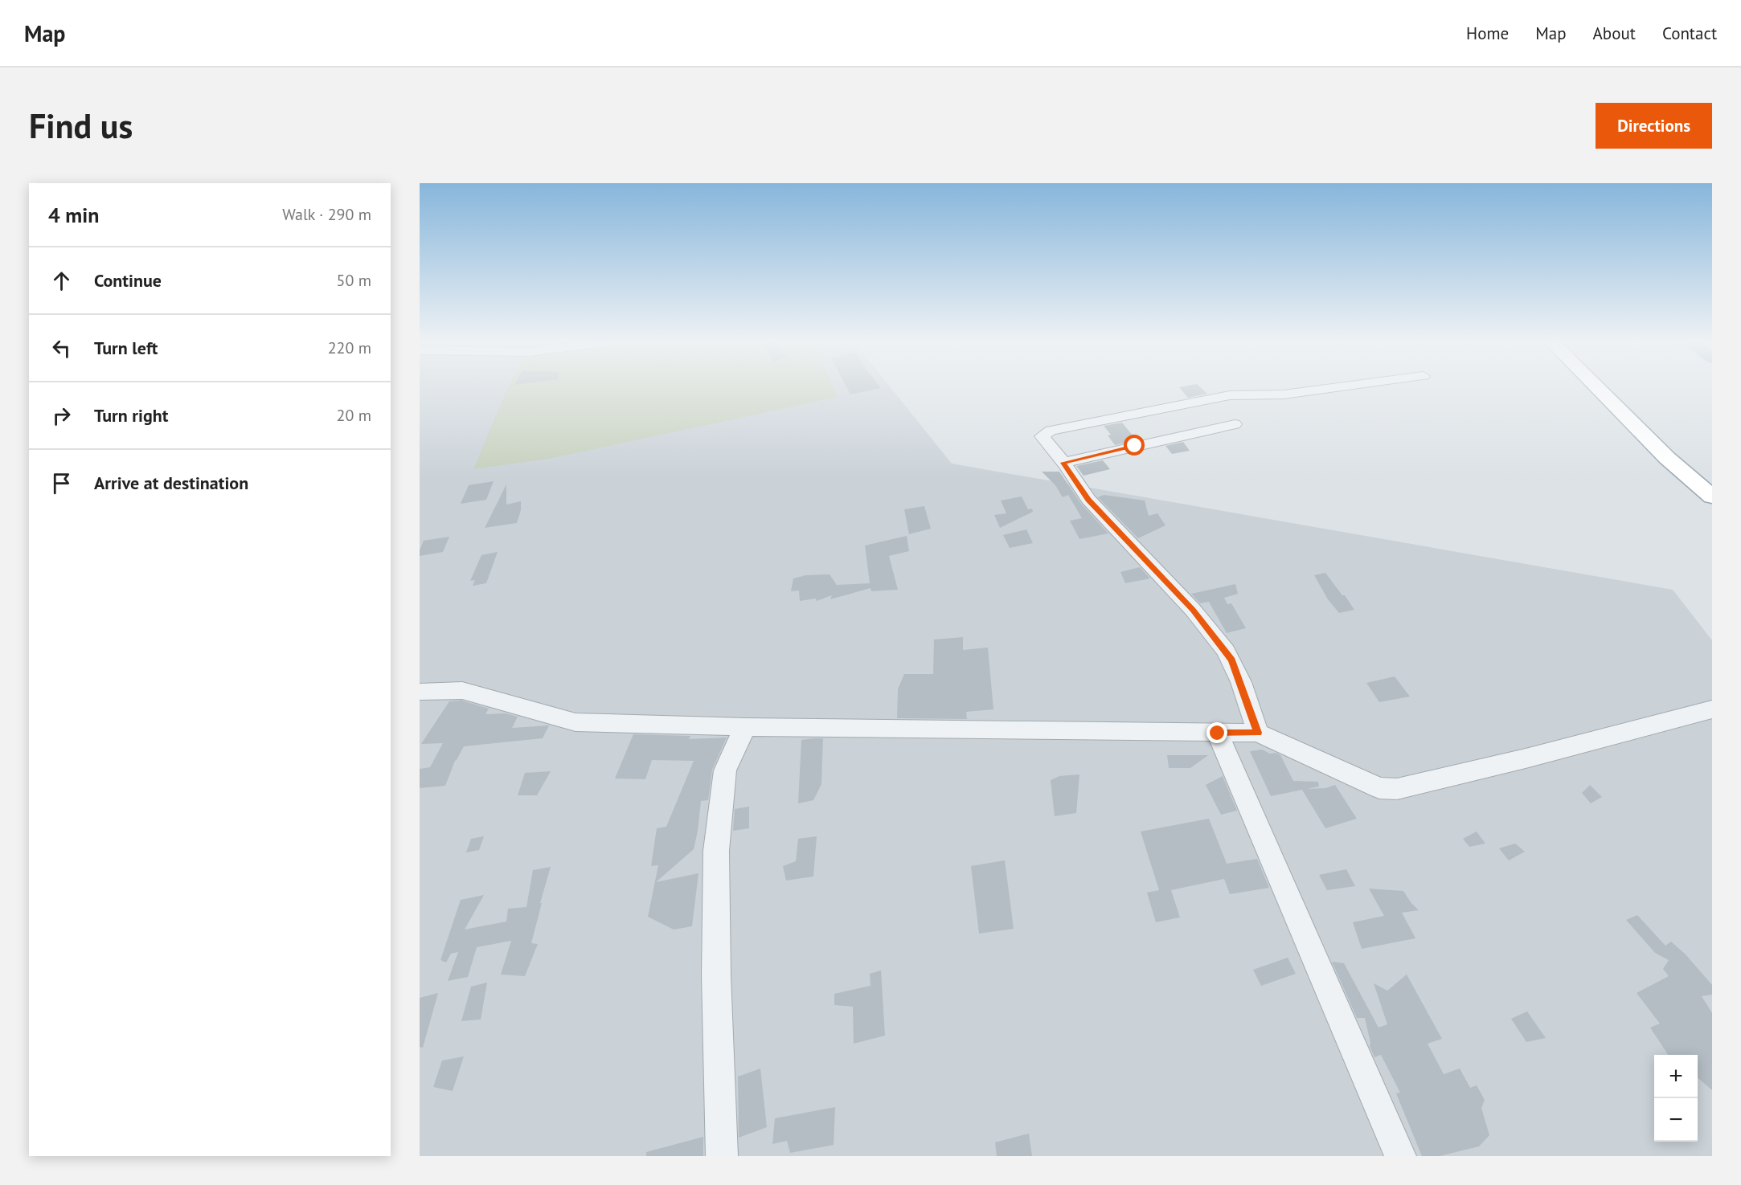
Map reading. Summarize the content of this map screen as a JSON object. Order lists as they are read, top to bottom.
{
  "page": {
    "header": "Map",
    "nav": [
      "Home",
      "Map",
      "About",
      "Contact"
    ],
    "buttons": "Directions",
    "title": "Find us",
    "heading": ["4 min", "Walk · 290 m"],
    "list": [
      ["Continue", "50 m"],
      ["Turn left", "220 m"],
      ["Turn right", "20 m"],
      "Arrive at destination"
    ],
    "map_buttons": ["+", "−"]
  }
}
